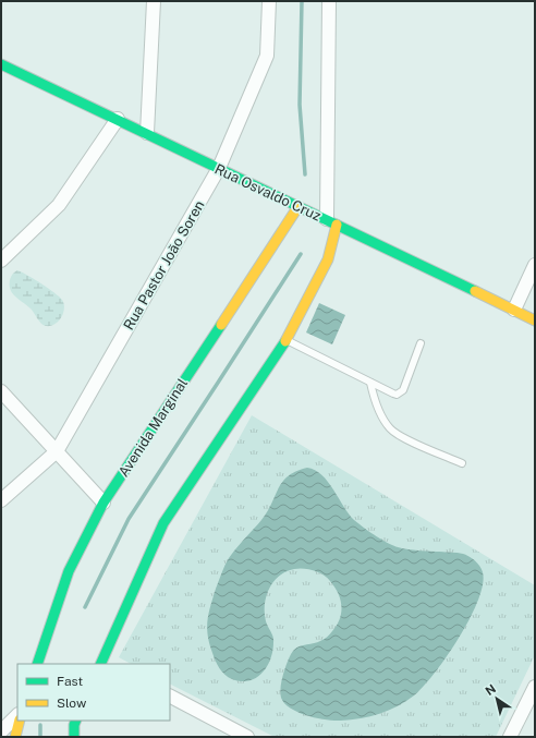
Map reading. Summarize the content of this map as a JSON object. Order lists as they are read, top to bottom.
{
  "streets": {
    "main road": ["Rua Osvaldo Cruz", "Avenida Marginal"],
    "street": ["Rua Pastor João Soren"]
  },
  "crossings": [
    ["Rua Osvaldo Cruz", "Rua Pastor João Soren"],
    ["Rua Osvaldo Cruz", "Avenida Marginal"]
  ],
  "legend": ["Fast", "Slow"],
  "north": "top left"
}
